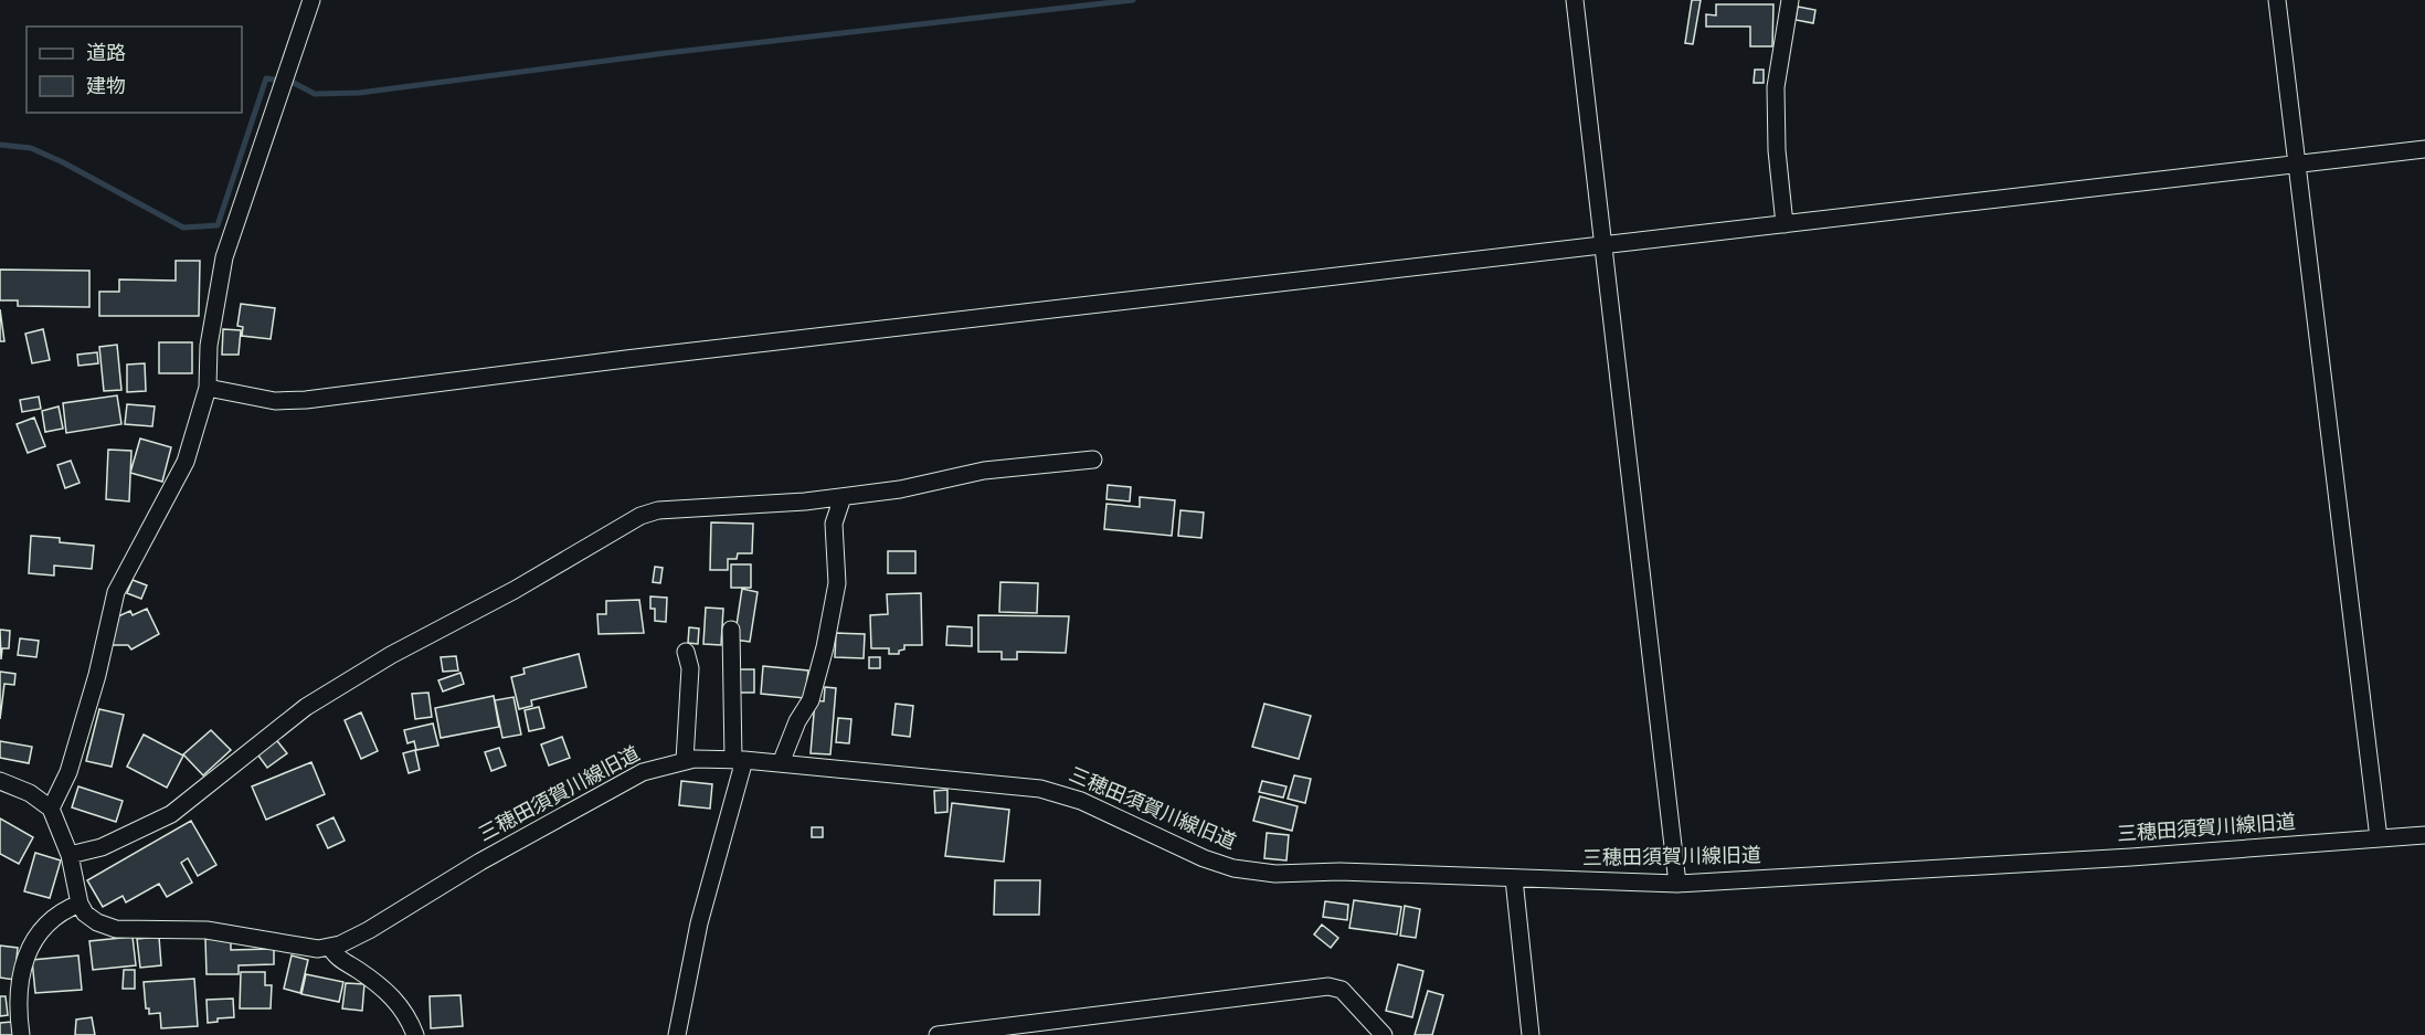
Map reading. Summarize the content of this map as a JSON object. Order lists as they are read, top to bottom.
{
  "streets": {
    "street": ["三穂田須賀川線旧道"]
  },
  "legend": ["道路", "建物"]
}
